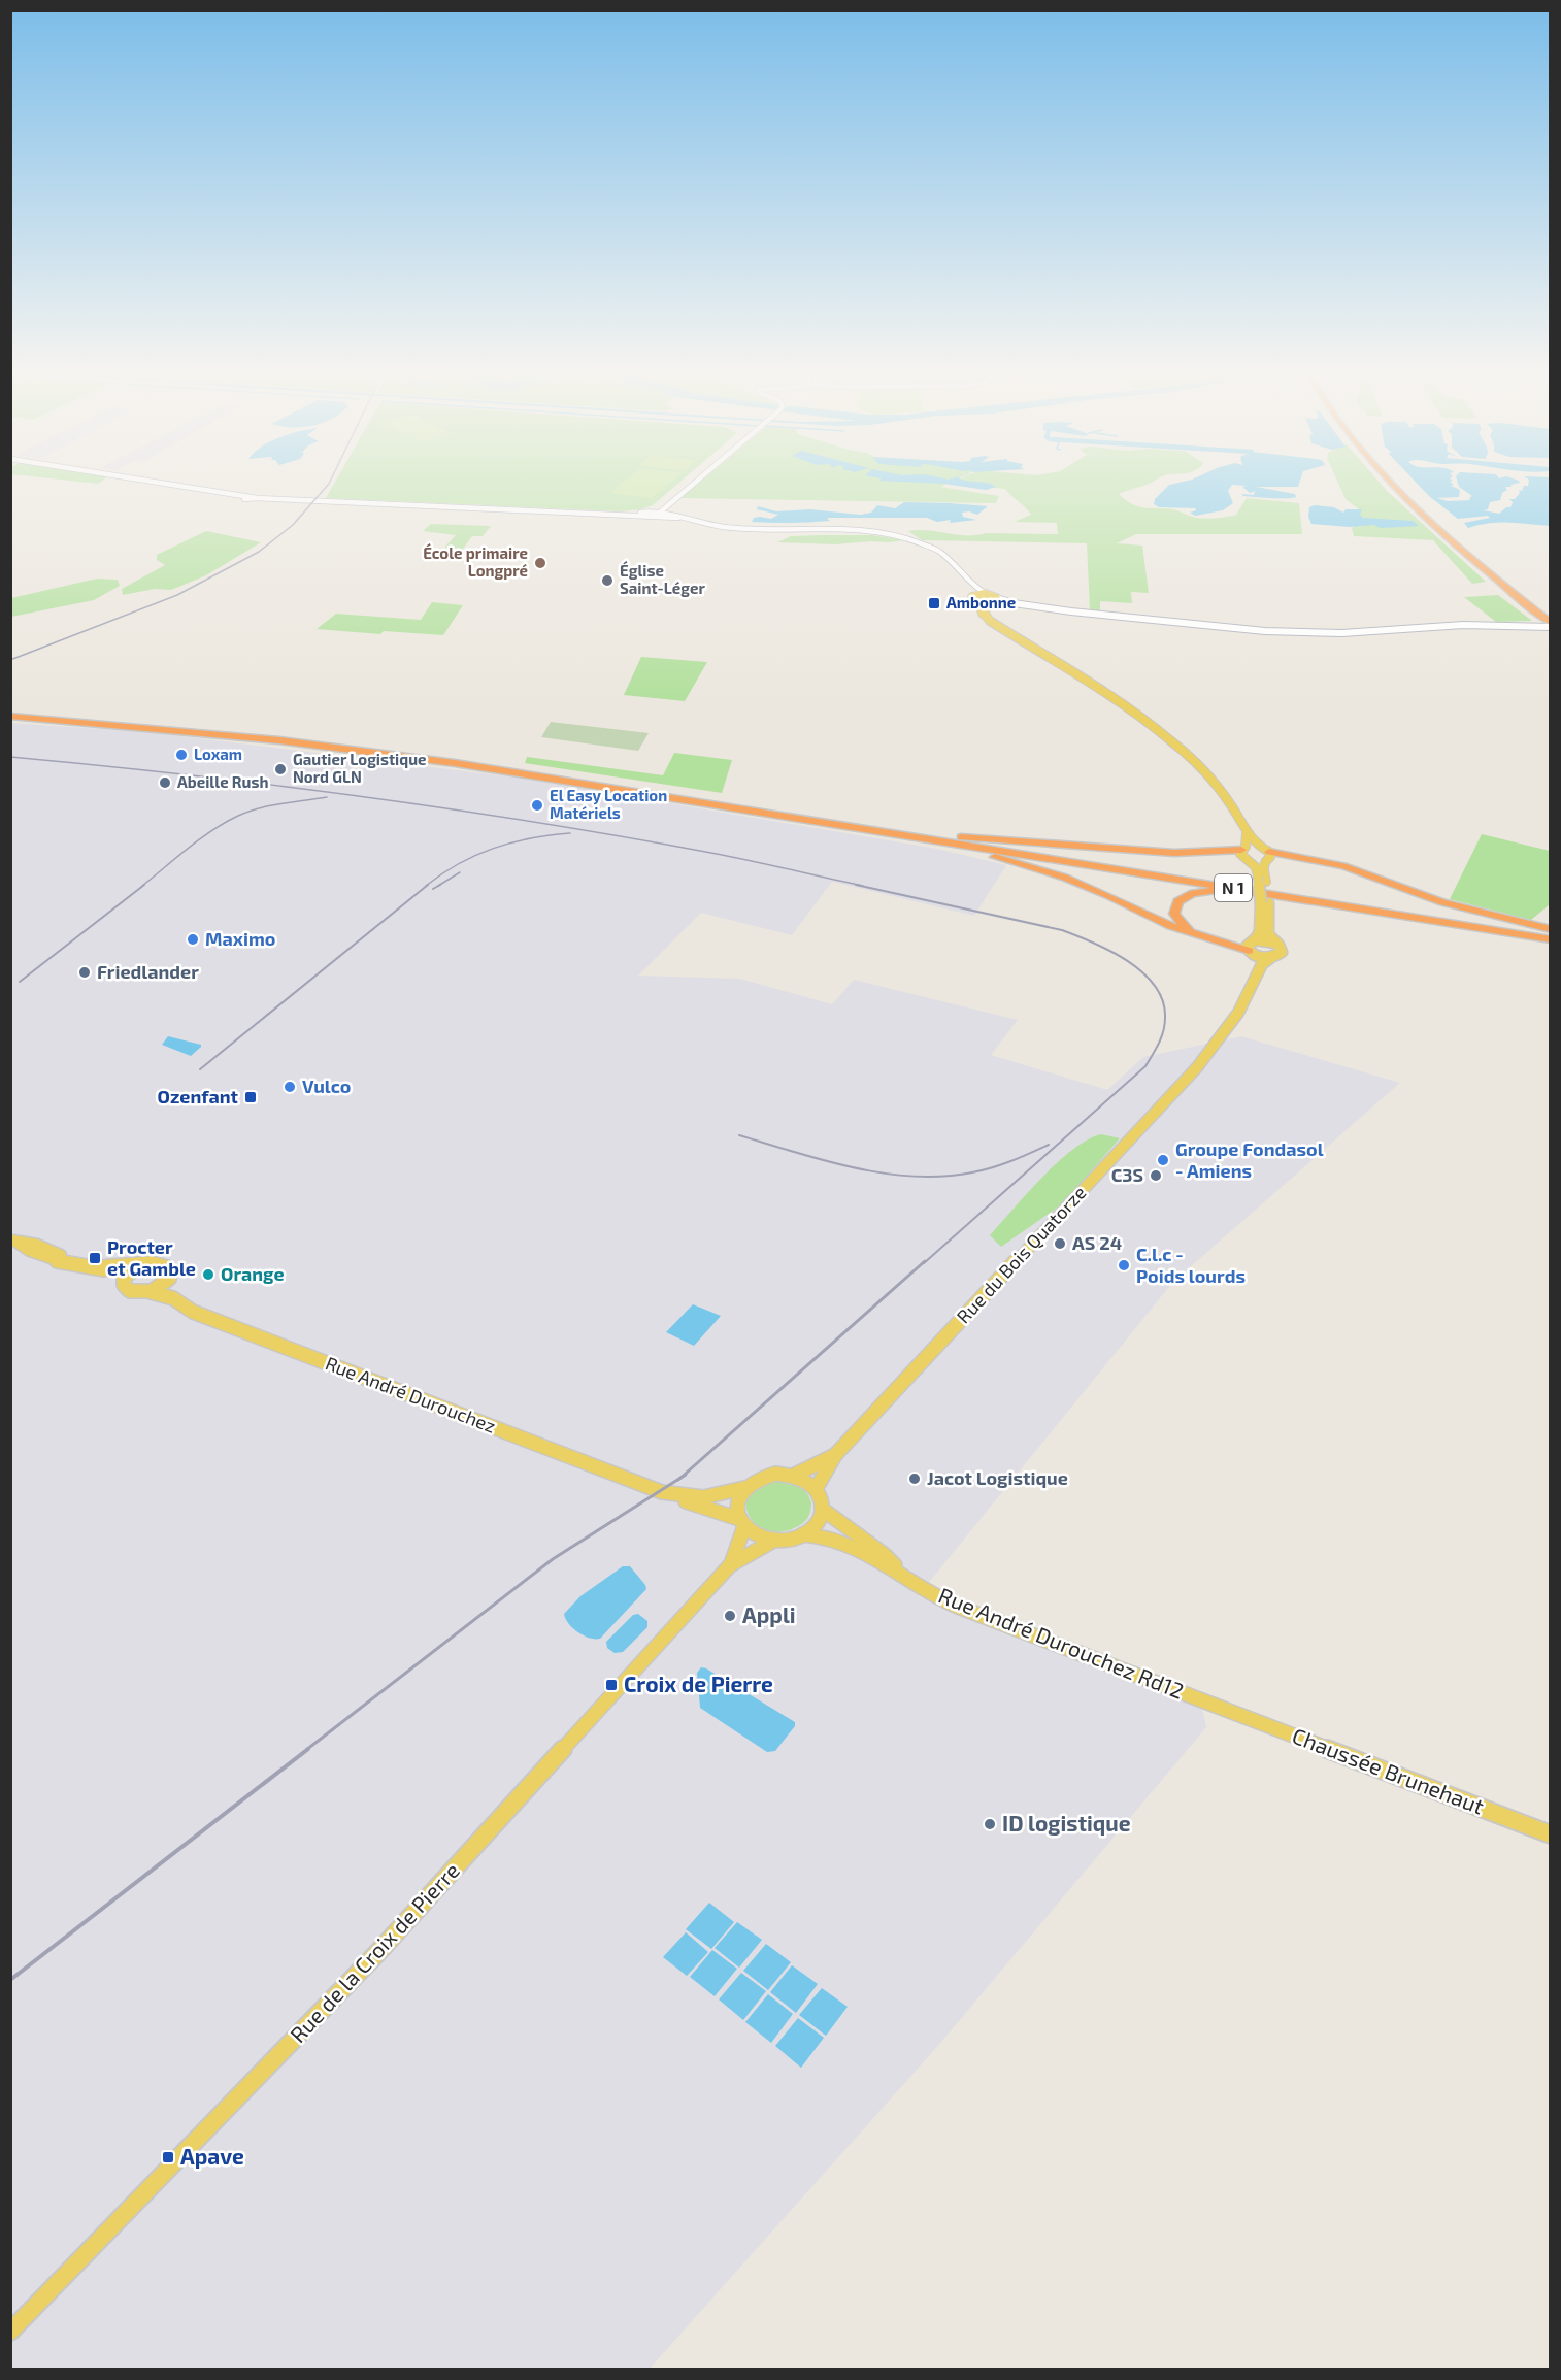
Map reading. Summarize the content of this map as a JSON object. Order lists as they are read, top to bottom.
{
  "streets": {
    "highway": ["N 1"],
    "main road": [
      "Rue du Bois Quatorze",
      "Rue André Durouchez",
      "Rue André Durouchez Rd12",
      "Chaussée Brunehaut",
      "Rue de la Croix de Pierre"
    ]
  },
  "crossings": [
    ["N 1", "Rue du Bois Quatorze"],
    ["Rue du Bois Quatorze", "Rue André Durouchez"],
    ["Rue du Bois Quatorze", "Rue André Durouchez Rd12"],
    ["Rue du Bois Quatorze", "Rue de la Croix de Pierre"],
    ["Rue André Durouchez", "Rue André Durouchez Rd12"],
    ["Rue André Durouchez", "Rue de la Croix de Pierre"],
    ["Rue André Durouchez Rd12", "Chaussée Brunehaut"],
    ["Rue André Durouchez Rd12", "Rue de la Croix de Pierre"]
  ],
  "places": {
    "other": [
      "École primaire Longpré",
      "Église Saint-Léger",
      "Loxam",
      "Gautier Logistique Nord GLN",
      "Abeille Rush",
      "El Easy Location Matériels",
      "Maximo",
      "Friedlander",
      "Vulco",
      "Groupe Fondasol - Amiens",
      "C3S",
      "AS 24",
      "C.l.c - Poids lourds",
      "Orange",
      "Jacot Logistique",
      "Appli",
      "ID logistique"
    ],
    "transit": [
      "Ambonne",
      "Ozenfant",
      "Procter et Gamble",
      "Croix de Pierre",
      "Apave"
    ]
  }
}
